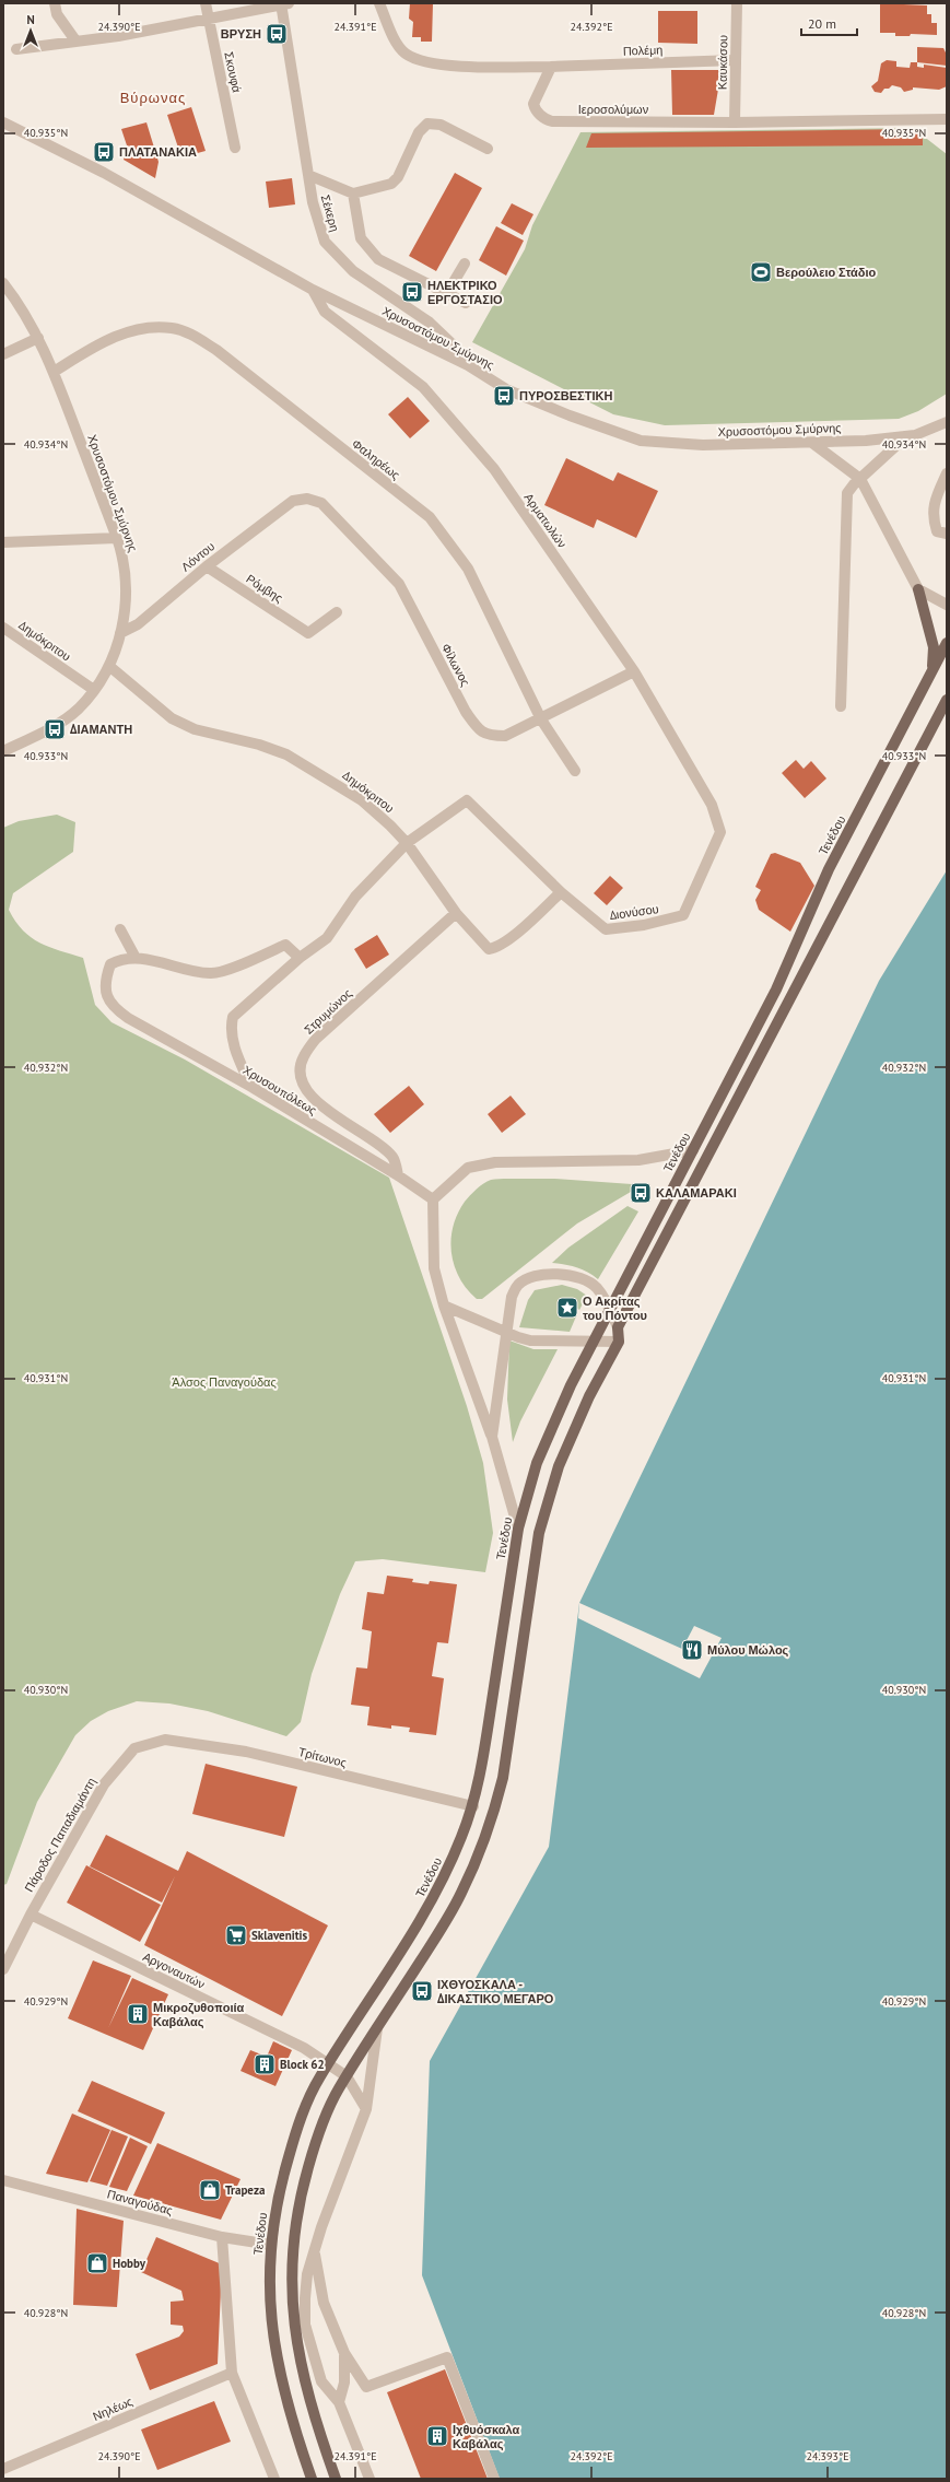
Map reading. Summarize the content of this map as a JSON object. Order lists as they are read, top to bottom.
{
  "streets": {
    "main road": ["Τενέδου"],
    "street": [
      "Πολέμη",
      "Καυκάσου",
      "Σκουφά",
      "Ιεροσολύμων",
      "Σέκερη",
      "Χρυσοστόμου Σμύρνης",
      "Φαληρέως",
      "Αρματωλών",
      "Λόντου",
      "Ρόμβης",
      "Δημόκριτου",
      "Φίλωνος",
      "Διονύσου",
      "Στρυμώνος",
      "Χρυσουπόλεως",
      "Τρίτωνος",
      "Πάροδος Παπαδιαμάντη",
      "Αργοναυτών",
      "Παναγούδας",
      "Νηλέως"
    ]
  },
  "crossings": [
    ["Πολέμη", "Καυκάσου"],
    ["Πολέμη", "Ιεροσολύμων"],
    ["Καυκάσου", "Ιεροσολύμων"],
    ["Σέκερη", "Χρυσοστόμου Σμύρνης"],
    ["Χρυσοστόμου Σμύρνης", "Φαληρέως"],
    ["Χρυσοστόμου Σμύρνης", "Αρματωλών"],
    ["Χρυσοστόμου Σμύρνης", "Λόντου"],
    ["Χρυσοστόμου Σμύρνης", "Δημόκριτου"],
    ["Φαληρέως", "Φίλωνος"],
    ["Αρματωλών", "Φίλωνος"],
    ["Αρματωλών", "Διονύσου"],
    ["Λόντου", "Ρόμβης"],
    ["Λόντου", "Φίλωνος"],
    ["Δημόκριτου", "Διονύσου"],
    ["Δημόκριτου", "Στρυμώνος"],
    ["Τενέδου", "Τρίτωνος"],
    ["Τενέδου", "Αργοναυτών"],
    ["Τενέδου", "Παναγούδας"],
    ["Στρυμώνος", "Χρυσουπόλεως"],
    ["Τρίτωνος", "Πάροδος Παπαδιαμάντη"],
    ["Πάροδος Παπαδιαμάντη", "Αργοναυτών"]
  ],
  "districts": ["Βύρωνας"],
  "parks": ["Άλσος Παναγούδας"],
  "places": {
    "bus stop": [
      "ΒΡΥΣΗ",
      "ΠΛΑΤΑΝΑΚΙΑ",
      "ΗΛΕΚΤΡΙΚΟ ΕΡΓΟΣΤΑΣΙΟ",
      "ΠΥΡΟΣΒΕΣΤΙΚΗ",
      "ΔΙΑΜΑΝΤΗ",
      "ΚΑΛΑΜΑΡΑΚΙ",
      "ΙΧΘΥΟΣΚΑΛΑ - ΔΙΚΑΣΤΙΚΟ ΜΕΓΑΡΟ"
    ],
    "sports": ["Βερούλειο Στάδιο"],
    "place": ["Ο Ακρίτας του Πόντου"],
    "restaurant": ["Μύλου Μώλος"],
    "supermarket": ["Sklavenitis"],
    "building": ["Μικροζυθοποιία Καβάλας", "Block 62", "Ιχθυόσκαλα Καβάλας"],
    "shop": ["Trapeza", "Hobby"]
  },
  "scale_bar": "20 m",
  "north": "top",
  "coordinates": [
    "24.390°E",
    "24.391°E",
    "24.392°E",
    "40.935°N",
    "40.934°N",
    "40.933°N",
    "40.932°N",
    "40.931°N",
    "40.930°N",
    "40.929°N",
    "40.928°N",
    "24.393°E"
  ]
}
